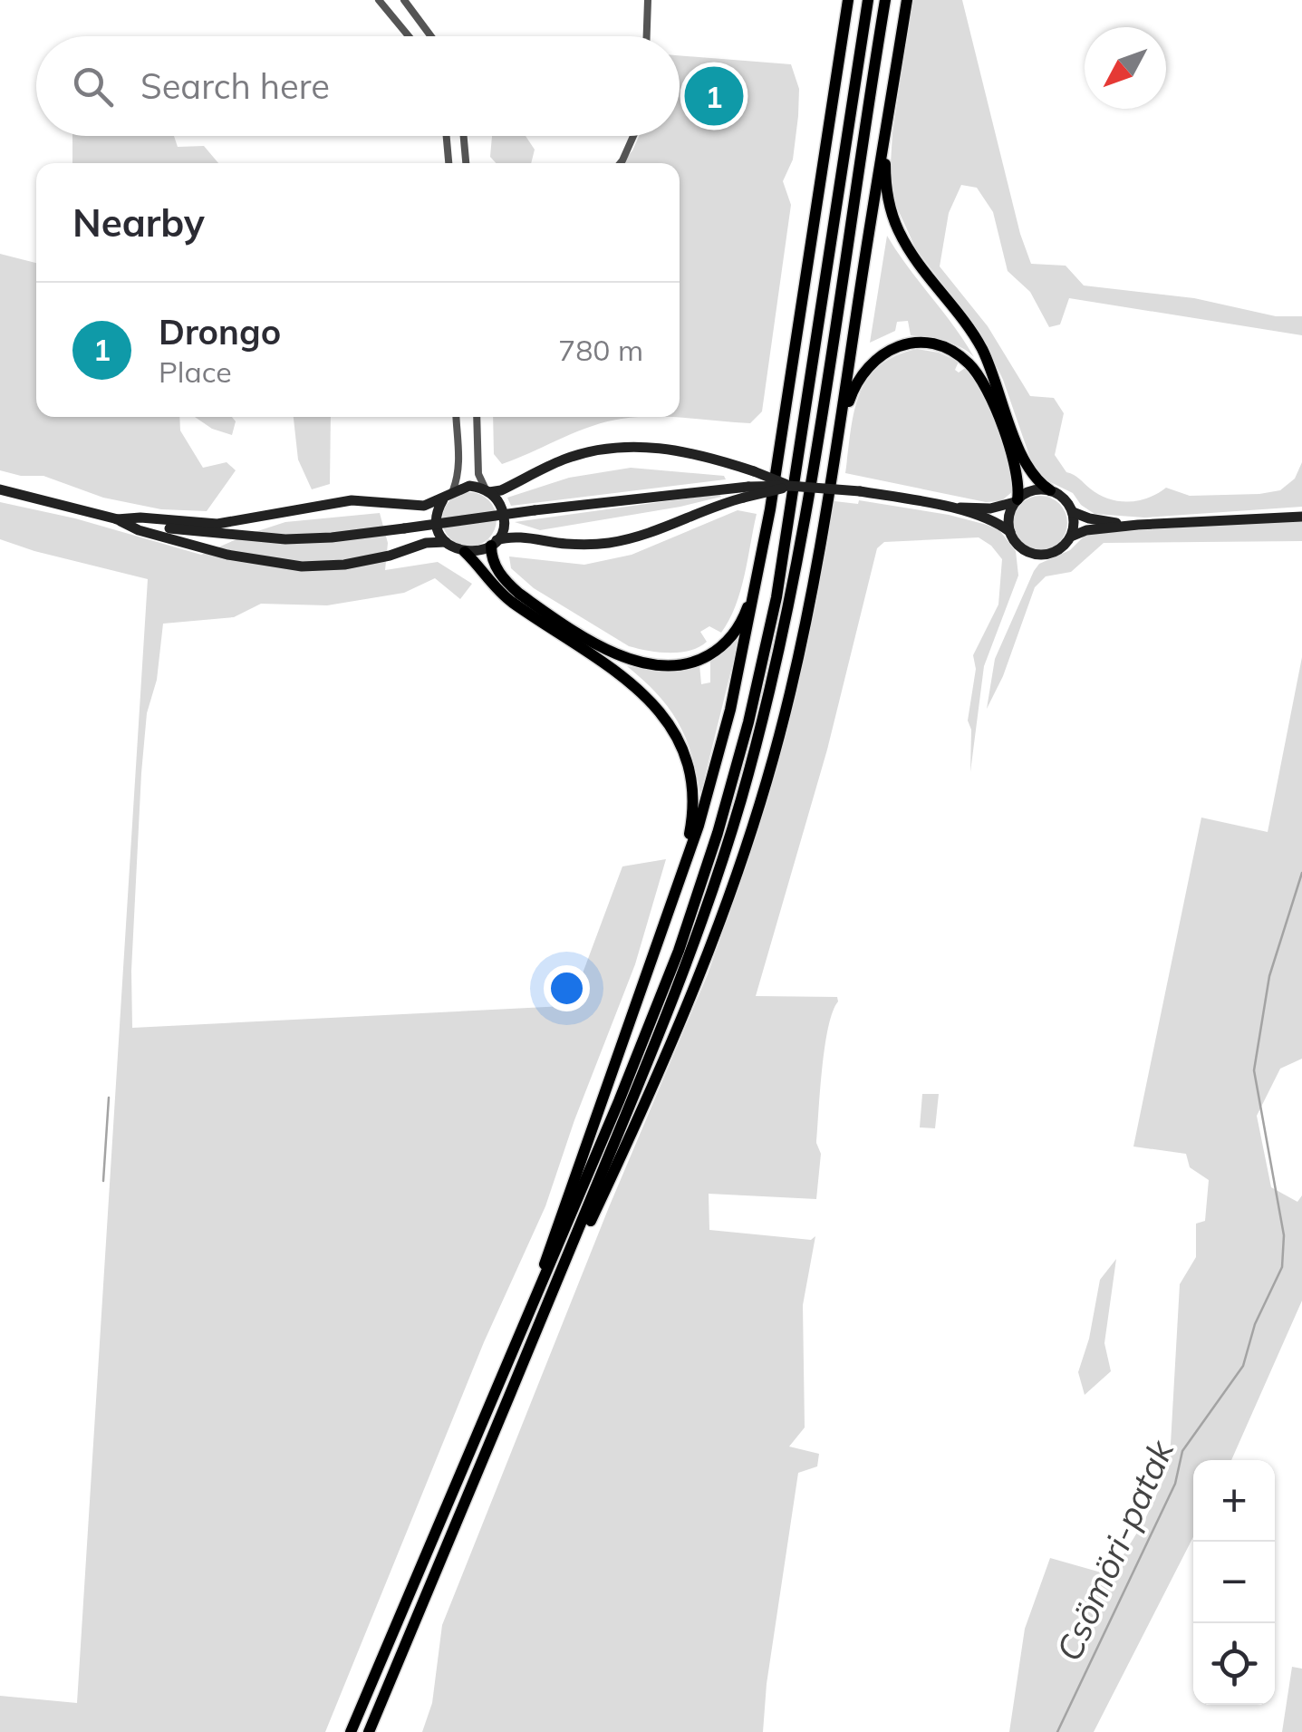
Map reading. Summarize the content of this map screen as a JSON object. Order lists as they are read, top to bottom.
{
  "water": ["Csömöri-patak"],
  "north": "bottom left",
  "page": {
    "search": "Search here",
    "pins": "1",
    "heading": "Nearby",
    "list": [
      {
        "mark": "1",
        "name": "Drongo",
        "note": "Place",
        "value": "780 m"
      }
    ],
    "map_buttons": ["+", "−"]
  }
}
